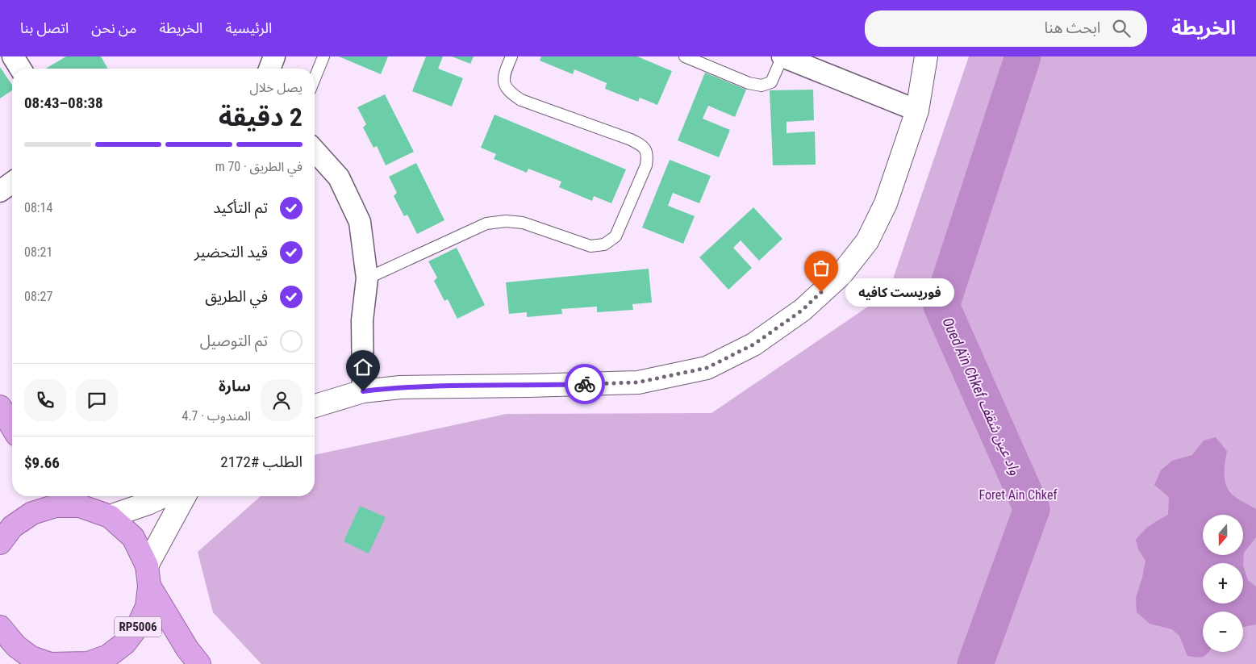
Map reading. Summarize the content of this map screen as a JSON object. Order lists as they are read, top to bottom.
{
  "streets": {
    "highway": ["RP5006"]
  },
  "water": ["Oued Aïn Chkef واد عين شقف"],
  "parks": ["Foret Ain Chkef"],
  "places": ["فوريست كافيه"],
  "north": "bottom",
  "page": {
    "header": "الخريطة",
    "search": "ابحث هنا",
    "nav": [
      "الرئيسية",
      "الخريطة",
      "من نحن",
      "اتصل بنا"
    ],
    "heading": ["2 دقيقة", "يصل خلال", "08:38–08:43"],
    "panel": [
      "سارة",
      "المندوب · 4.7",
      "الطلب #2172",
      "$9.66"
    ],
    "bar": "في الطريق · 70 m",
    "list": [
      ["تم التأكيد", "08:14"],
      ["قيد التحضير", "08:21"],
      ["في الطريق", "08:27"],
      "تم التوصيل"
    ],
    "bubble": "فوريست كافيه",
    "map_buttons": ["+", "−"]
  }
}
